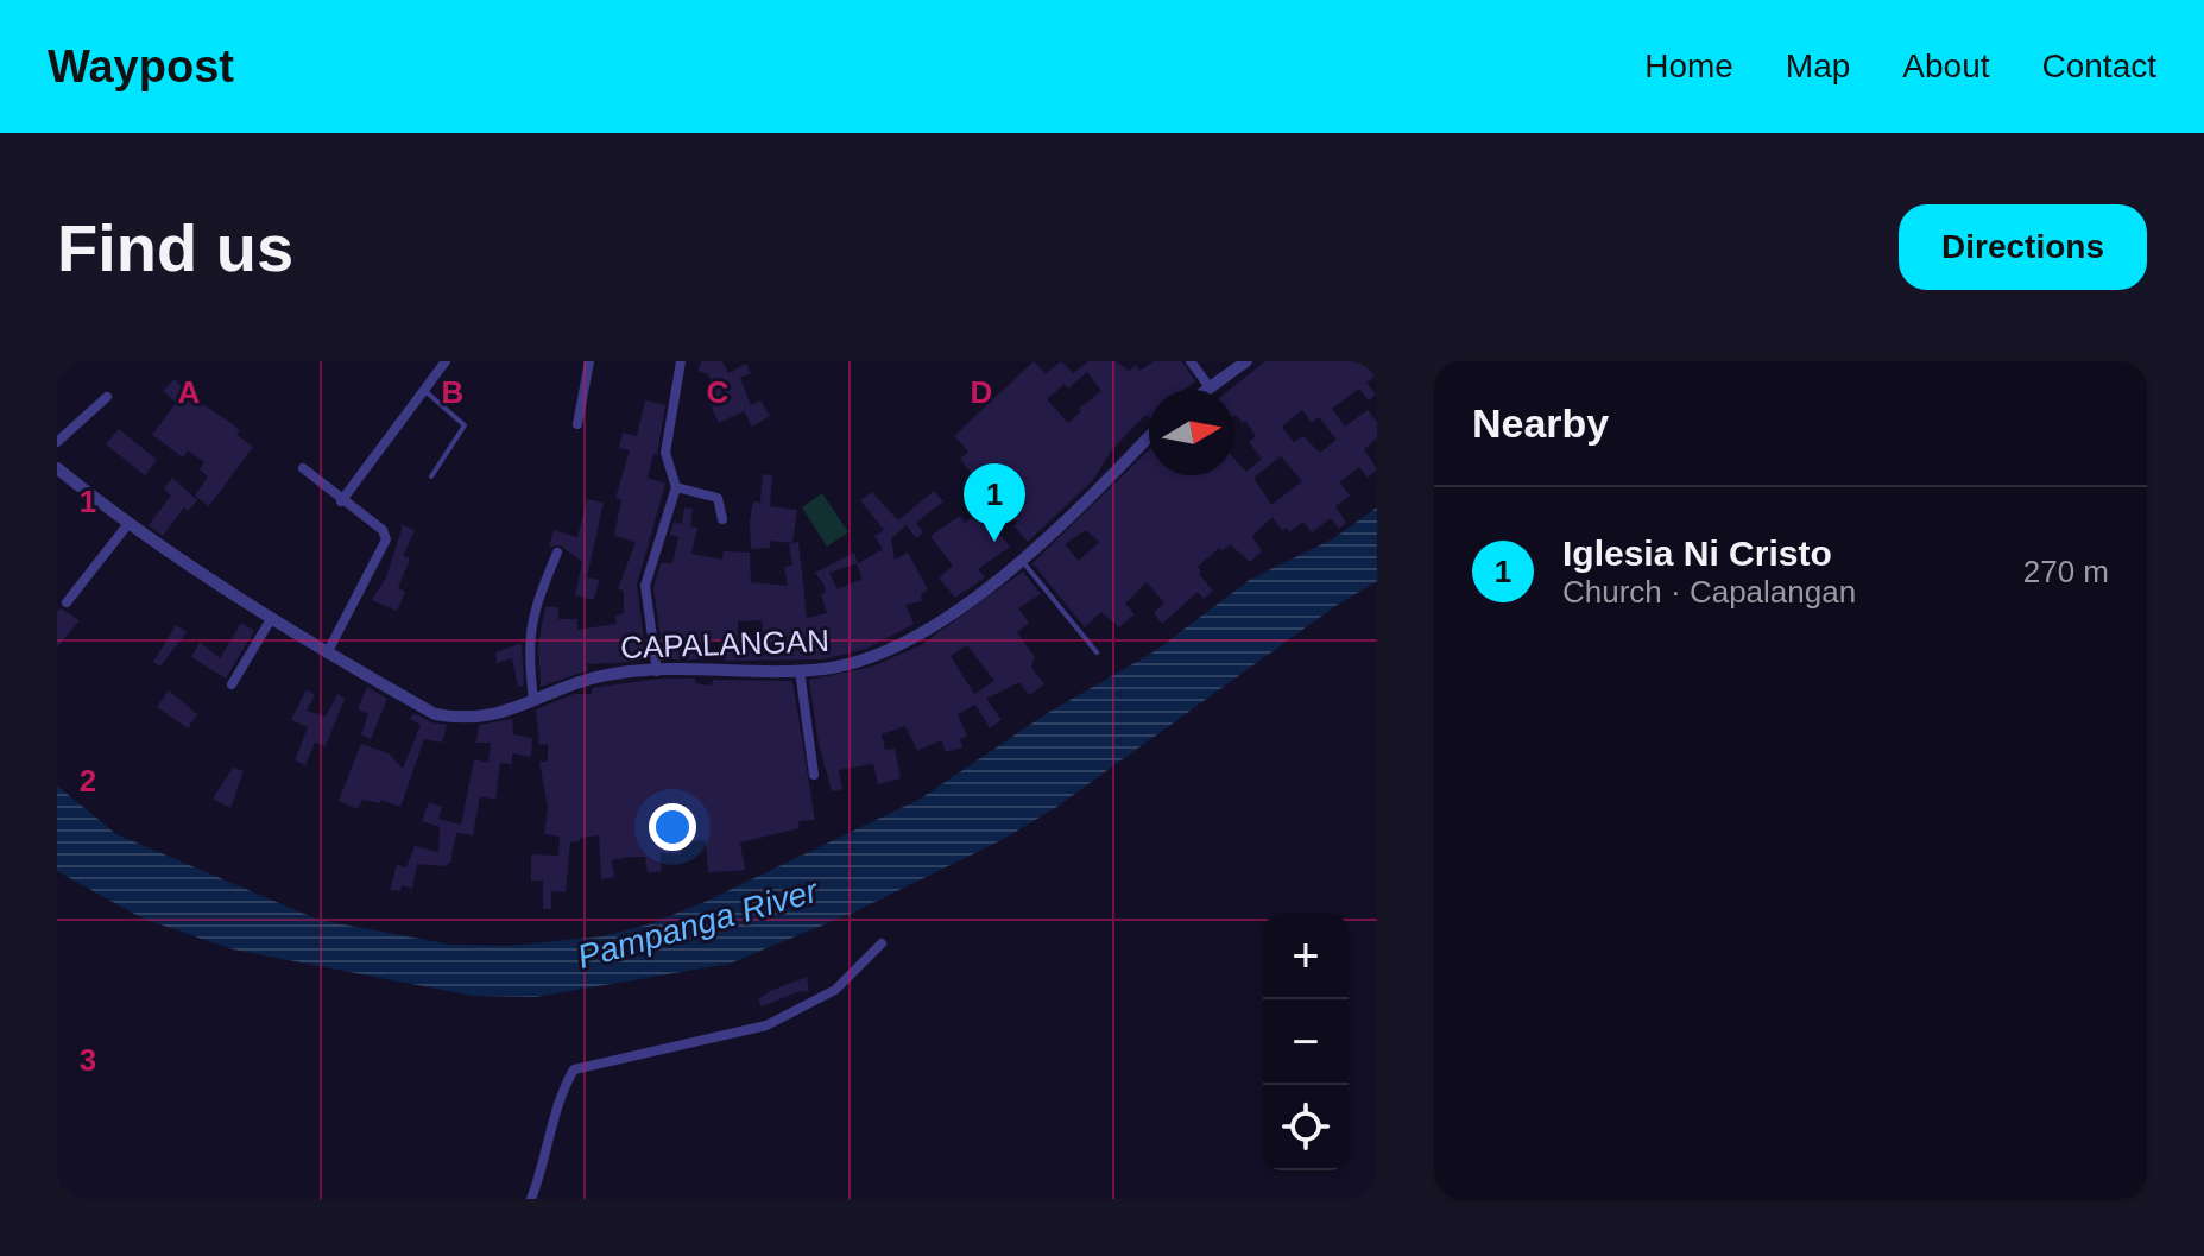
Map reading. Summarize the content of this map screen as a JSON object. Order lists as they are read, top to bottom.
{
  "streets": {
    "street": ["CAPALANGAN"]
  },
  "water": ["Pampanga River"],
  "north": "right",
  "page": {
    "header": "Waypost",
    "nav": [
      "Home",
      "Map",
      "About",
      "Contact"
    ],
    "buttons": "Directions",
    "title": "Find us",
    "heading": "Nearby",
    "pins": "1",
    "list": [
      {
        "mark": "1",
        "name": "Iglesia Ni Cristo",
        "note": "Church · Capalangan",
        "value": "270 m"
      }
    ],
    "map_buttons": ["+", "−"]
  },
  "grid": {
    "columns": [
      "A",
      "B",
      "C",
      "D"
    ],
    "rows": ["1", "2", "3"]
  }
}
